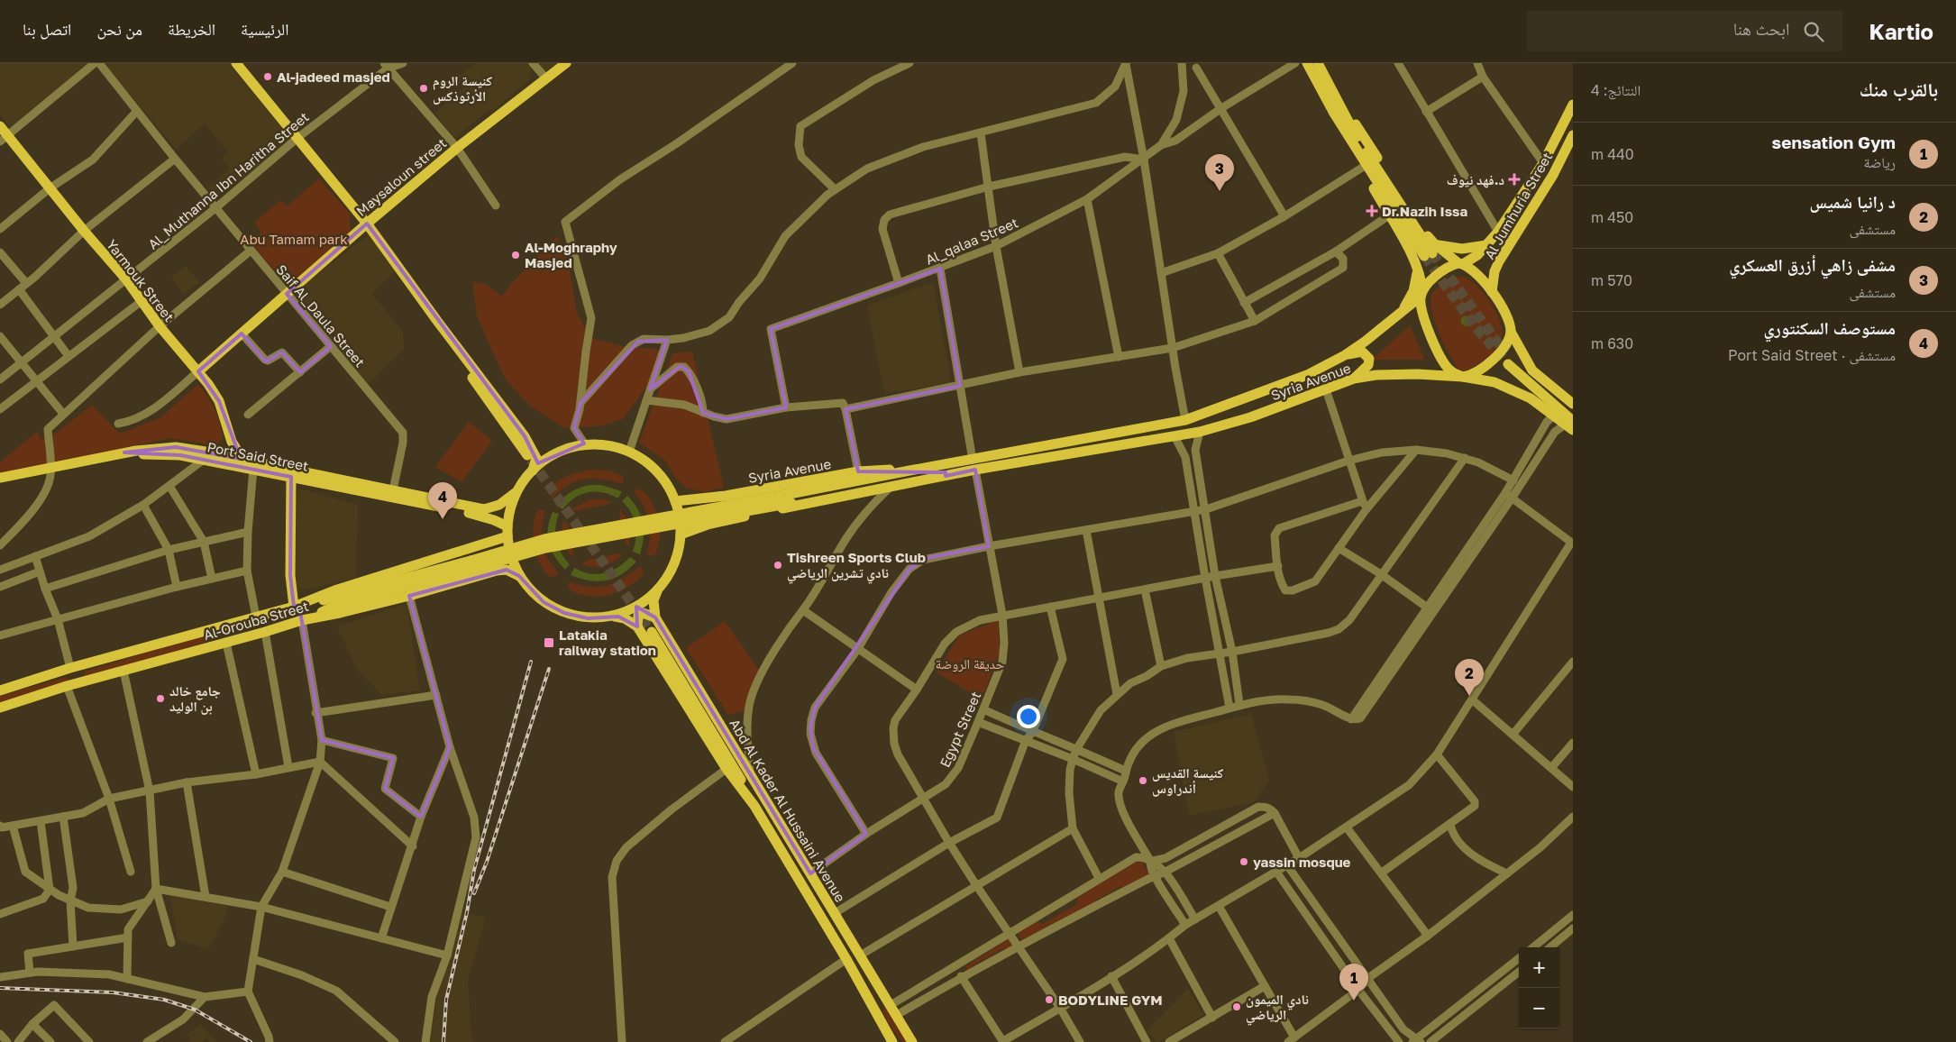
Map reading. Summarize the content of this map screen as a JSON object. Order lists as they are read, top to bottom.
{
  "streets": {
    "main road": [
      "Maysaloun street",
      "Al Jumhuria Street",
      "Yarmouk Street",
      "Syria Avenue",
      "Port Said Street",
      "Al-Orouba Street",
      "Abd Al Kader Al Hussaini Avenue"
    ],
    "street": [
      "Al_Muthanna Ibn Haritha Street",
      "Al_qalaa Street",
      "Saif Al_Daula Street",
      "Egypt Street"
    ]
  },
  "crossings": [
    ["Maysaloun street", "Yarmouk Street"],
    ["Maysaloun street", "Saif Al_Daula Street"],
    ["Al_Muthanna Ibn Haritha Street", "Yarmouk Street"],
    ["Al_Muthanna Ibn Haritha Street", "Saif Al_Daula Street"],
    ["Al Jumhuria Street", "Syria Avenue"],
    ["Al_qalaa Street", "Egypt Street"],
    ["Syria Avenue", "Egypt Street"],
    ["Port Said Street", "Al-Orouba Street"],
    ["Egypt Street", "Abd Al Kader Al Hussaini Avenue"]
  ],
  "parks": ["Abu Tamam park", "حديقة الروضة"],
  "places": {
    "other": [
      "Al-jadeed masjed",
      "كنيسة الروم الأرثوذكس",
      "Al-Moghraphy Masjed",
      "Tishreen Sports Club نادي تشرين الرياضي",
      "جامع خالد بن الوليد",
      "كنيسة القديس أندراوس",
      "yassin mosque",
      "BODYLINE GYM",
      "نادي الميمون الرياضي"
    ],
    "health": ["د.فهد نيوف", "Dr.Nazih Issa"],
    "transit": ["Latakia railway station"]
  },
  "page": {
    "header": "Kartio",
    "search": "ابحث هنا",
    "nav": [
      "الرئيسية",
      "الخريطة",
      "من نحن",
      "اتصل بنا"
    ],
    "heading": ["بالقرب منك", "النتائج: 4"],
    "list": [
      {
        "mark": "1",
        "name": "sensation Gym",
        "note": "رياضة",
        "value": "440 m"
      },
      {
        "mark": "2",
        "name": "د رانيا شميس",
        "note": "مستشفى",
        "value": "450 m"
      },
      {
        "mark": "3",
        "name": "مشفى زاهي أزرق العسكري",
        "note": "مستشفى",
        "value": "570 m"
      },
      {
        "mark": "4",
        "name": "مستوصف السكنتوري",
        "note": "مستشفى · Port Said Street",
        "value": "630 m"
      }
    ],
    "pins": [
      "3",
      "4",
      "2",
      "1"
    ],
    "map_buttons": ["+", "−"]
  }
}
